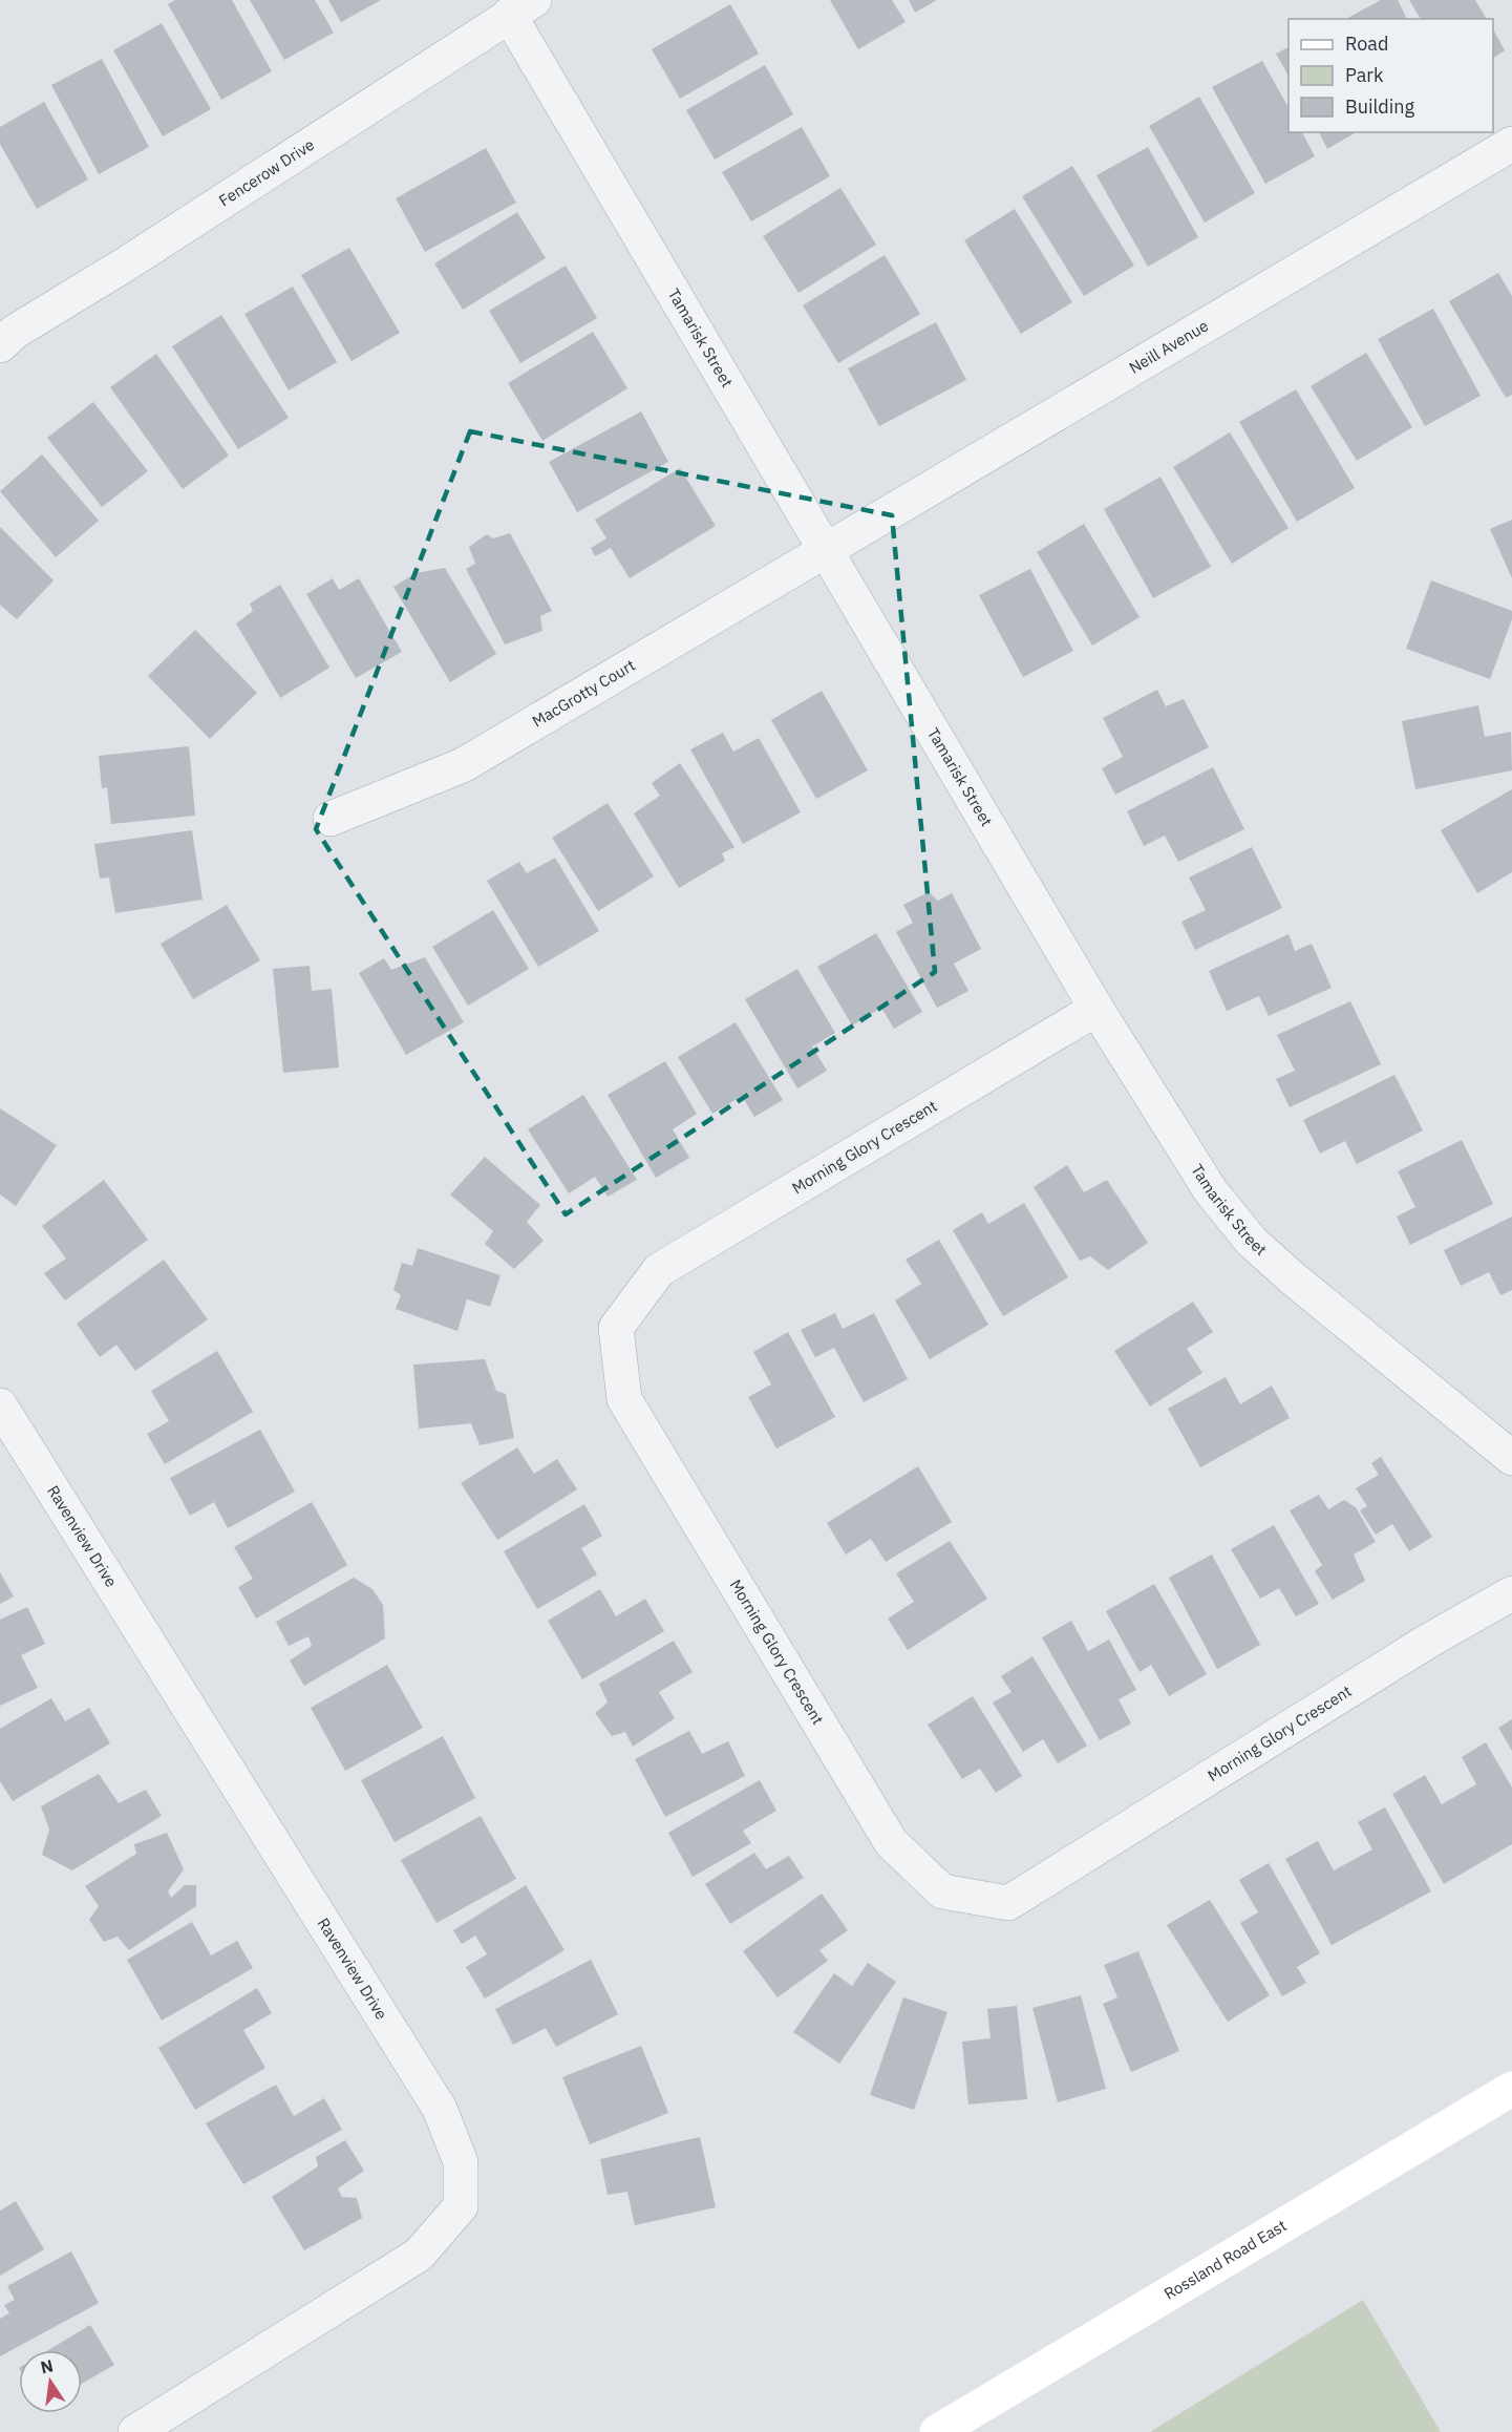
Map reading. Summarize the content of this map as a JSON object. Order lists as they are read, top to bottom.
{
  "streets": {
    "main road": ["Rossland Road East"],
    "street": [
      "Fencerow Drive",
      "Tamarisk Street",
      "Neill Avenue",
      "MacGrotty Court",
      "Morning Glory Crescent",
      "Ravenview Drive"
    ]
  },
  "crossings": [
    ["Fencerow Drive", "Tamarisk Street"],
    ["Tamarisk Street", "Neill Avenue"],
    ["Tamarisk Street", "MacGrotty Court"],
    ["Tamarisk Street", "Morning Glory Crescent"],
    ["Neill Avenue", "MacGrotty Court"]
  ],
  "legend": ["Road", "Park", "Building"],
  "north": "top"
}
